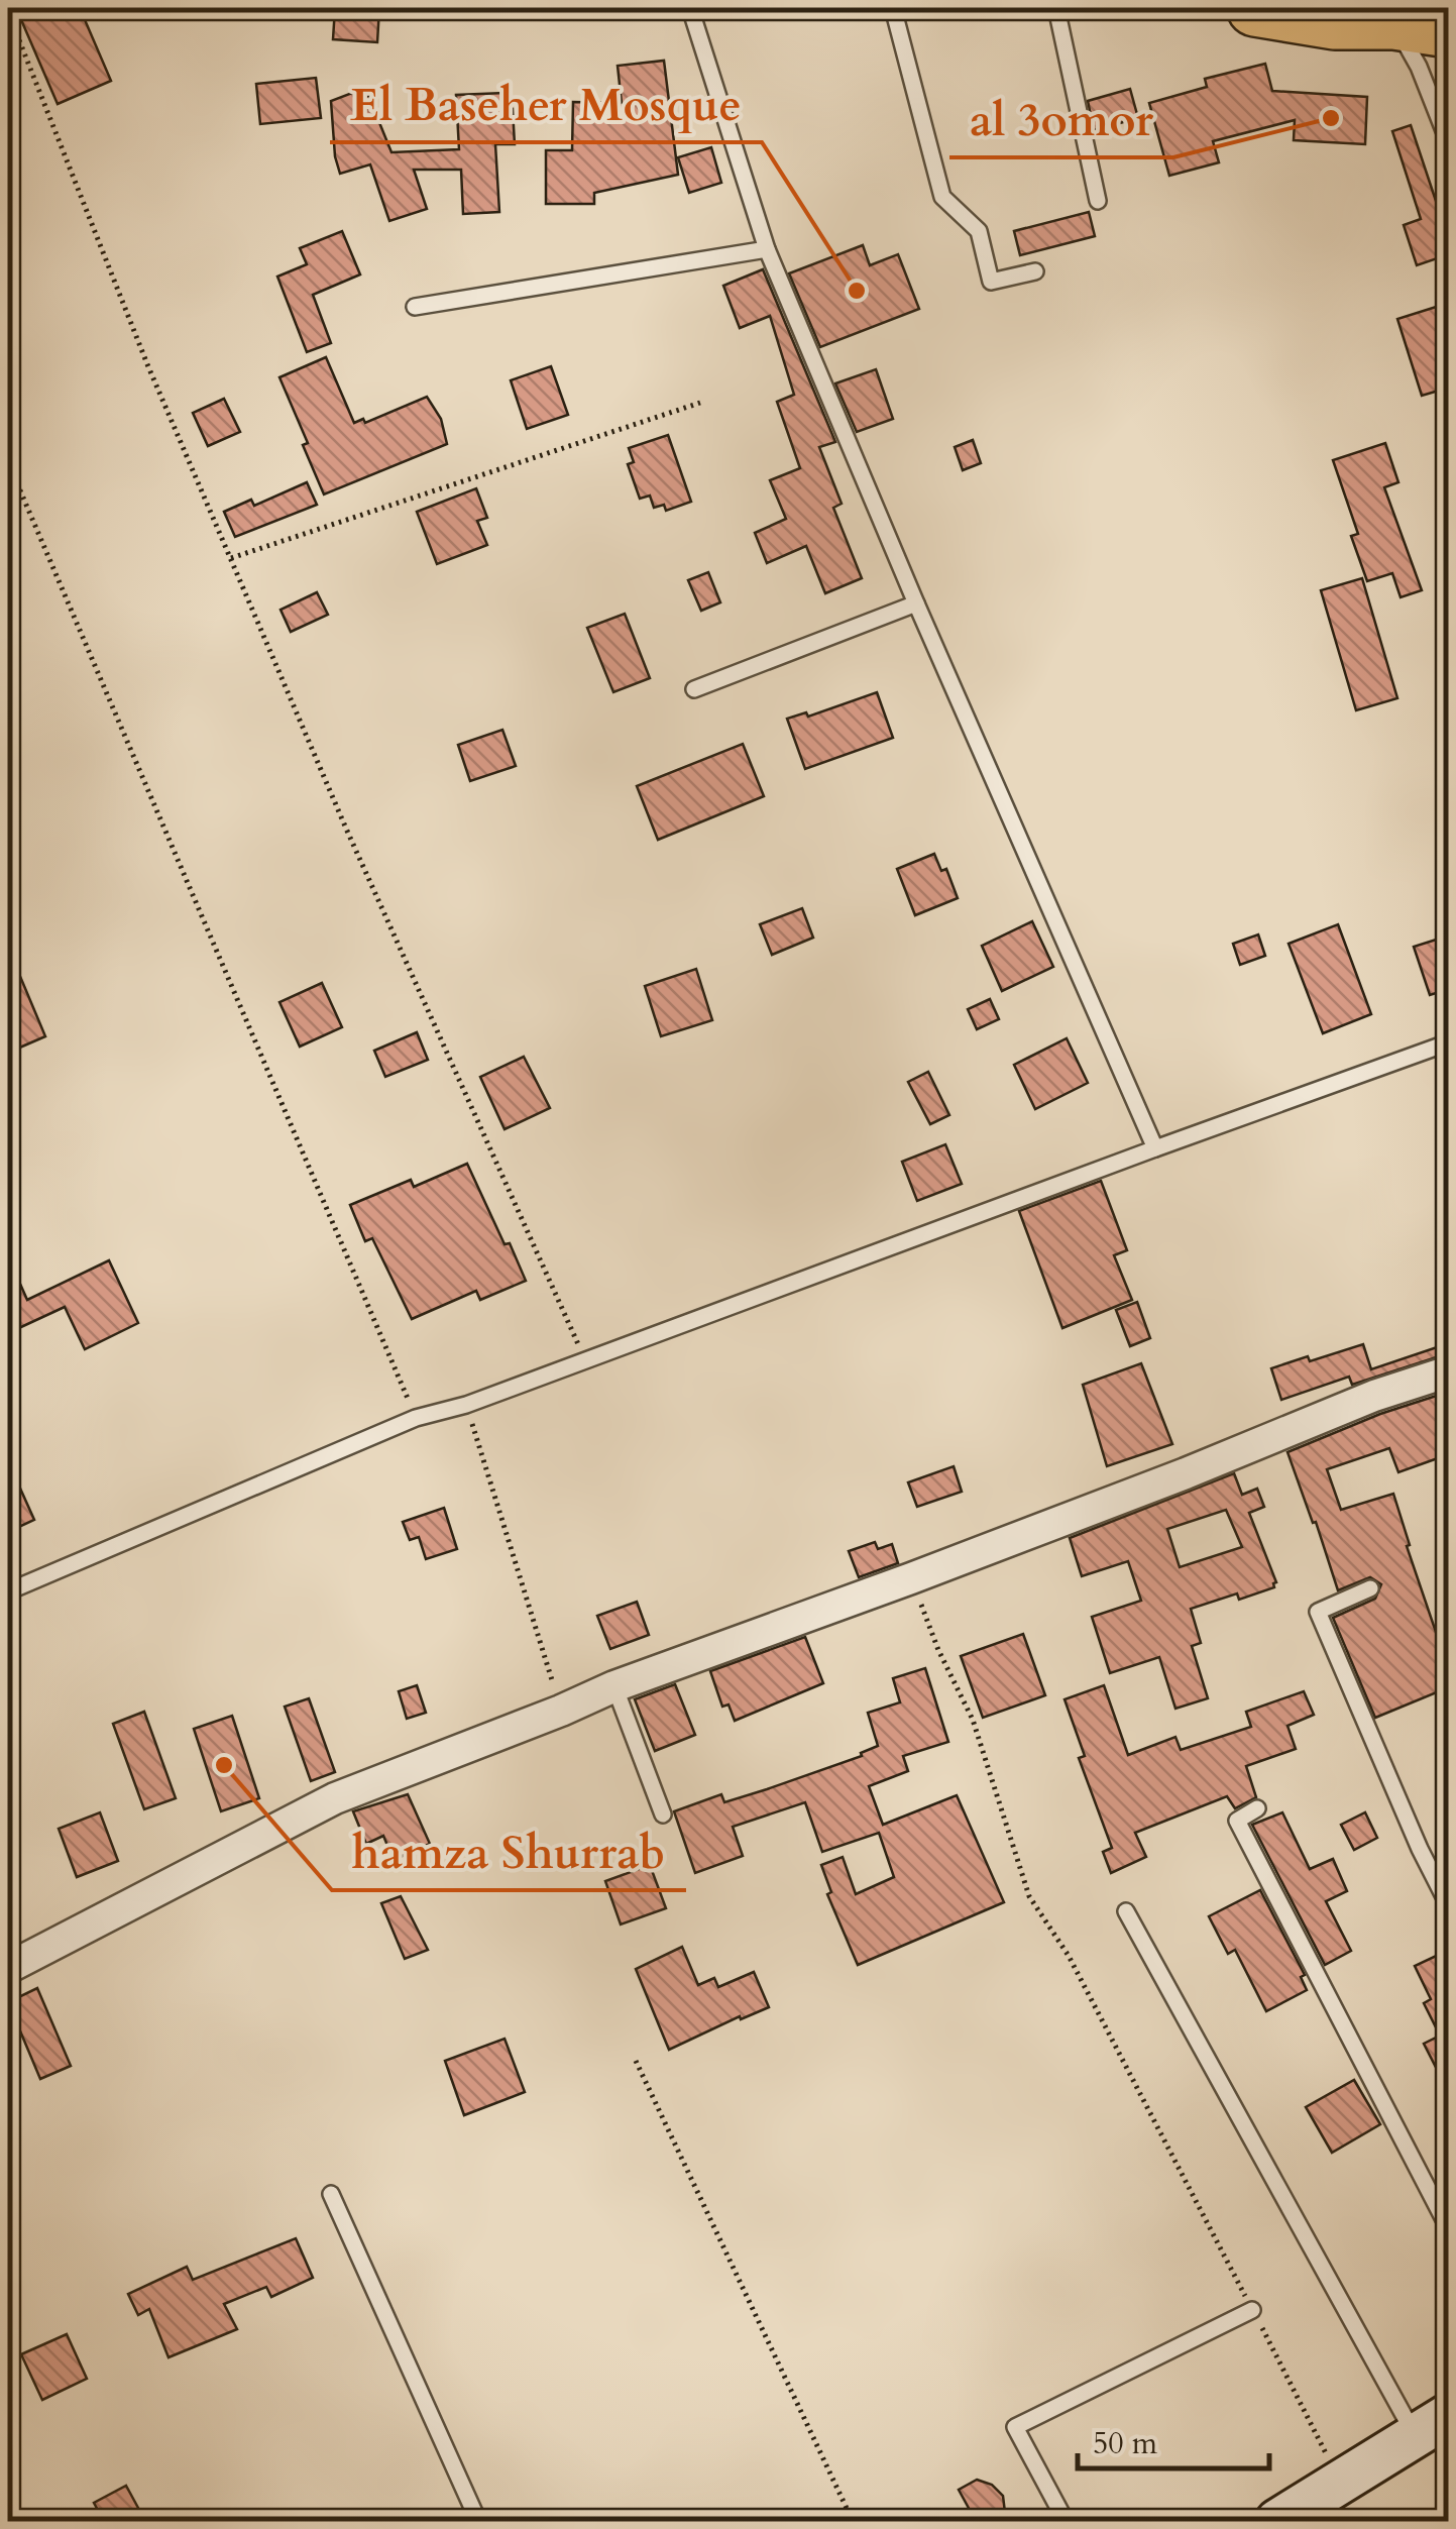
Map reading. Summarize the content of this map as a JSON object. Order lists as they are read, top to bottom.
{
  "places": ["al 3omor", "El Baseher Mosque", "hamza Shurrab"],
  "scale_bar": "50 m"
}
